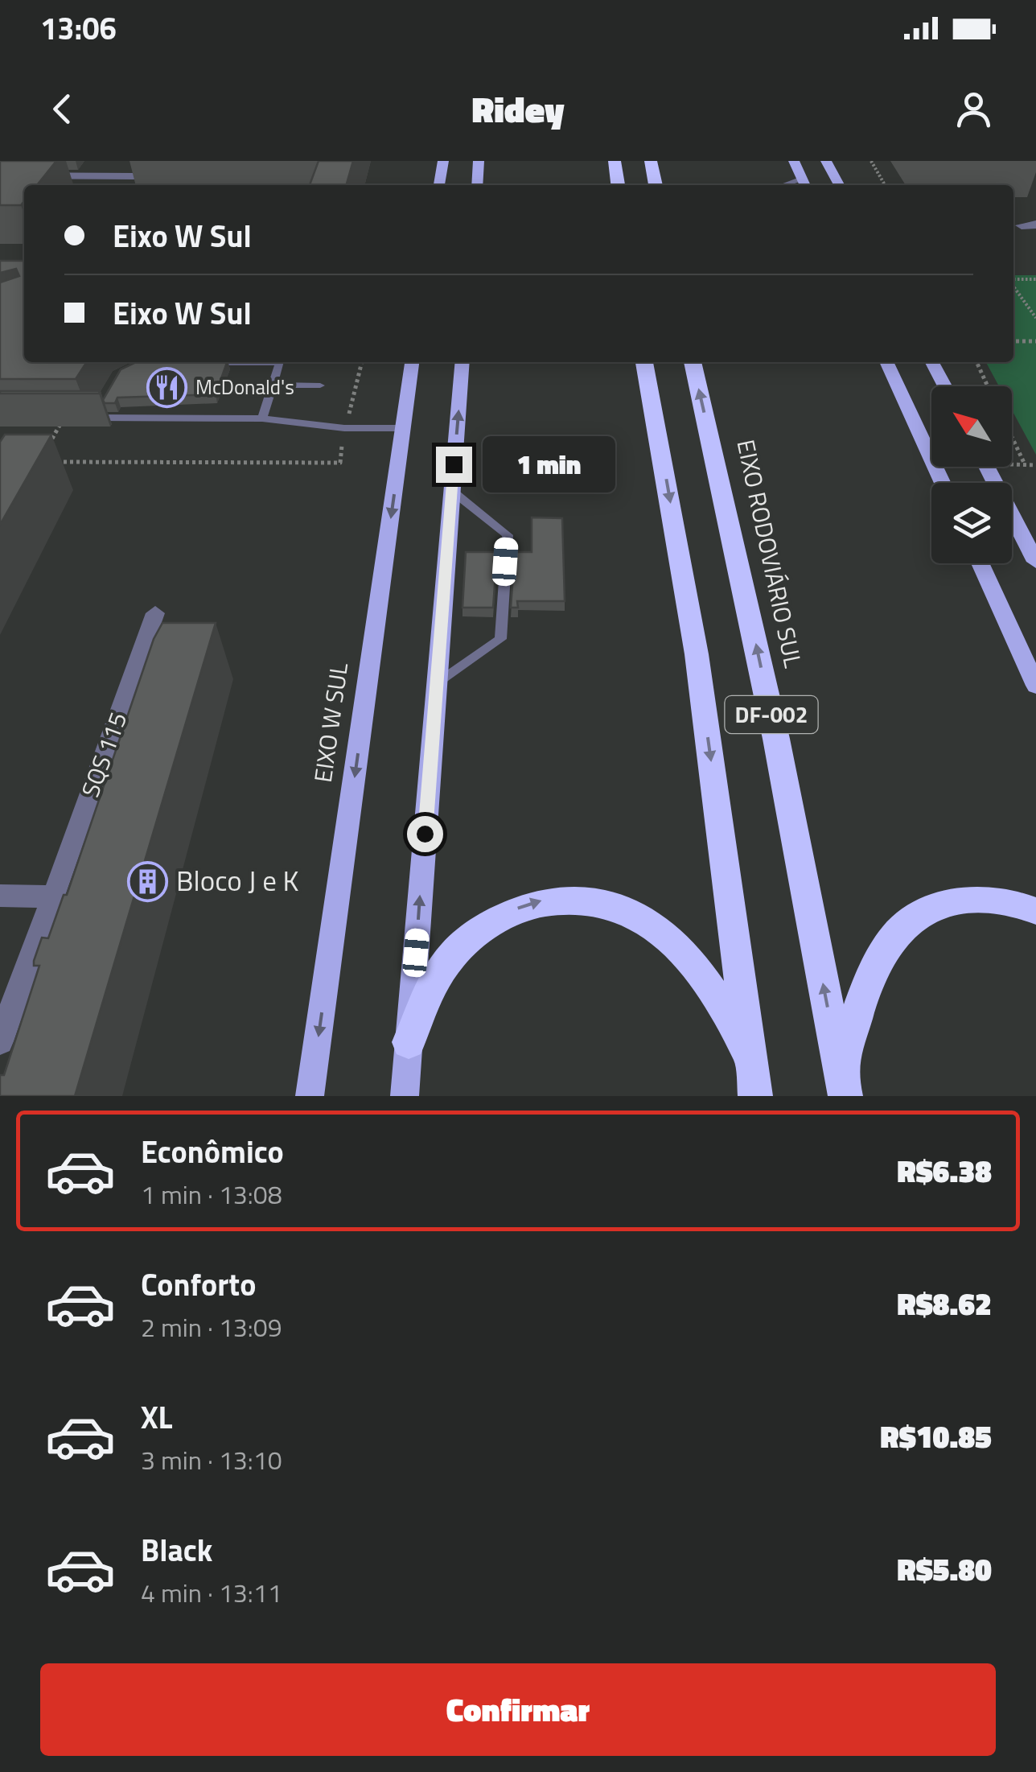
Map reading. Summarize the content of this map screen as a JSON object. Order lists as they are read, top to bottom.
{
  "streets": {
    "highway": ["EIXO RODOVIÁRIO SUL", "DF-002"],
    "main road": ["EIXO W SUL"],
    "street": ["SQS 115"]
  },
  "places": {
    "restaurant": ["McDonald's"],
    "building": ["Bloco J e K"]
  },
  "north": "top left",
  "page": {
    "status": "13:06",
    "header": "Ridey",
    "banner": ["Eixo W Sul", "Eixo W Sul"],
    "bubble": "1 min",
    "list": [
      {
        "name": "Econômico",
        "note": "1 min · 13:08",
        "value": "R$6.38"
      },
      {
        "name": "Conforto",
        "note": "2 min · 13:09",
        "value": "R$8.62"
      },
      {
        "name": "XL",
        "note": "3 min · 13:10",
        "value": "R$10.85"
      },
      {
        "name": "Black",
        "note": "4 min · 13:11",
        "value": "R$5.80"
      }
    ],
    "buttons": "Confirmar"
  }
}
